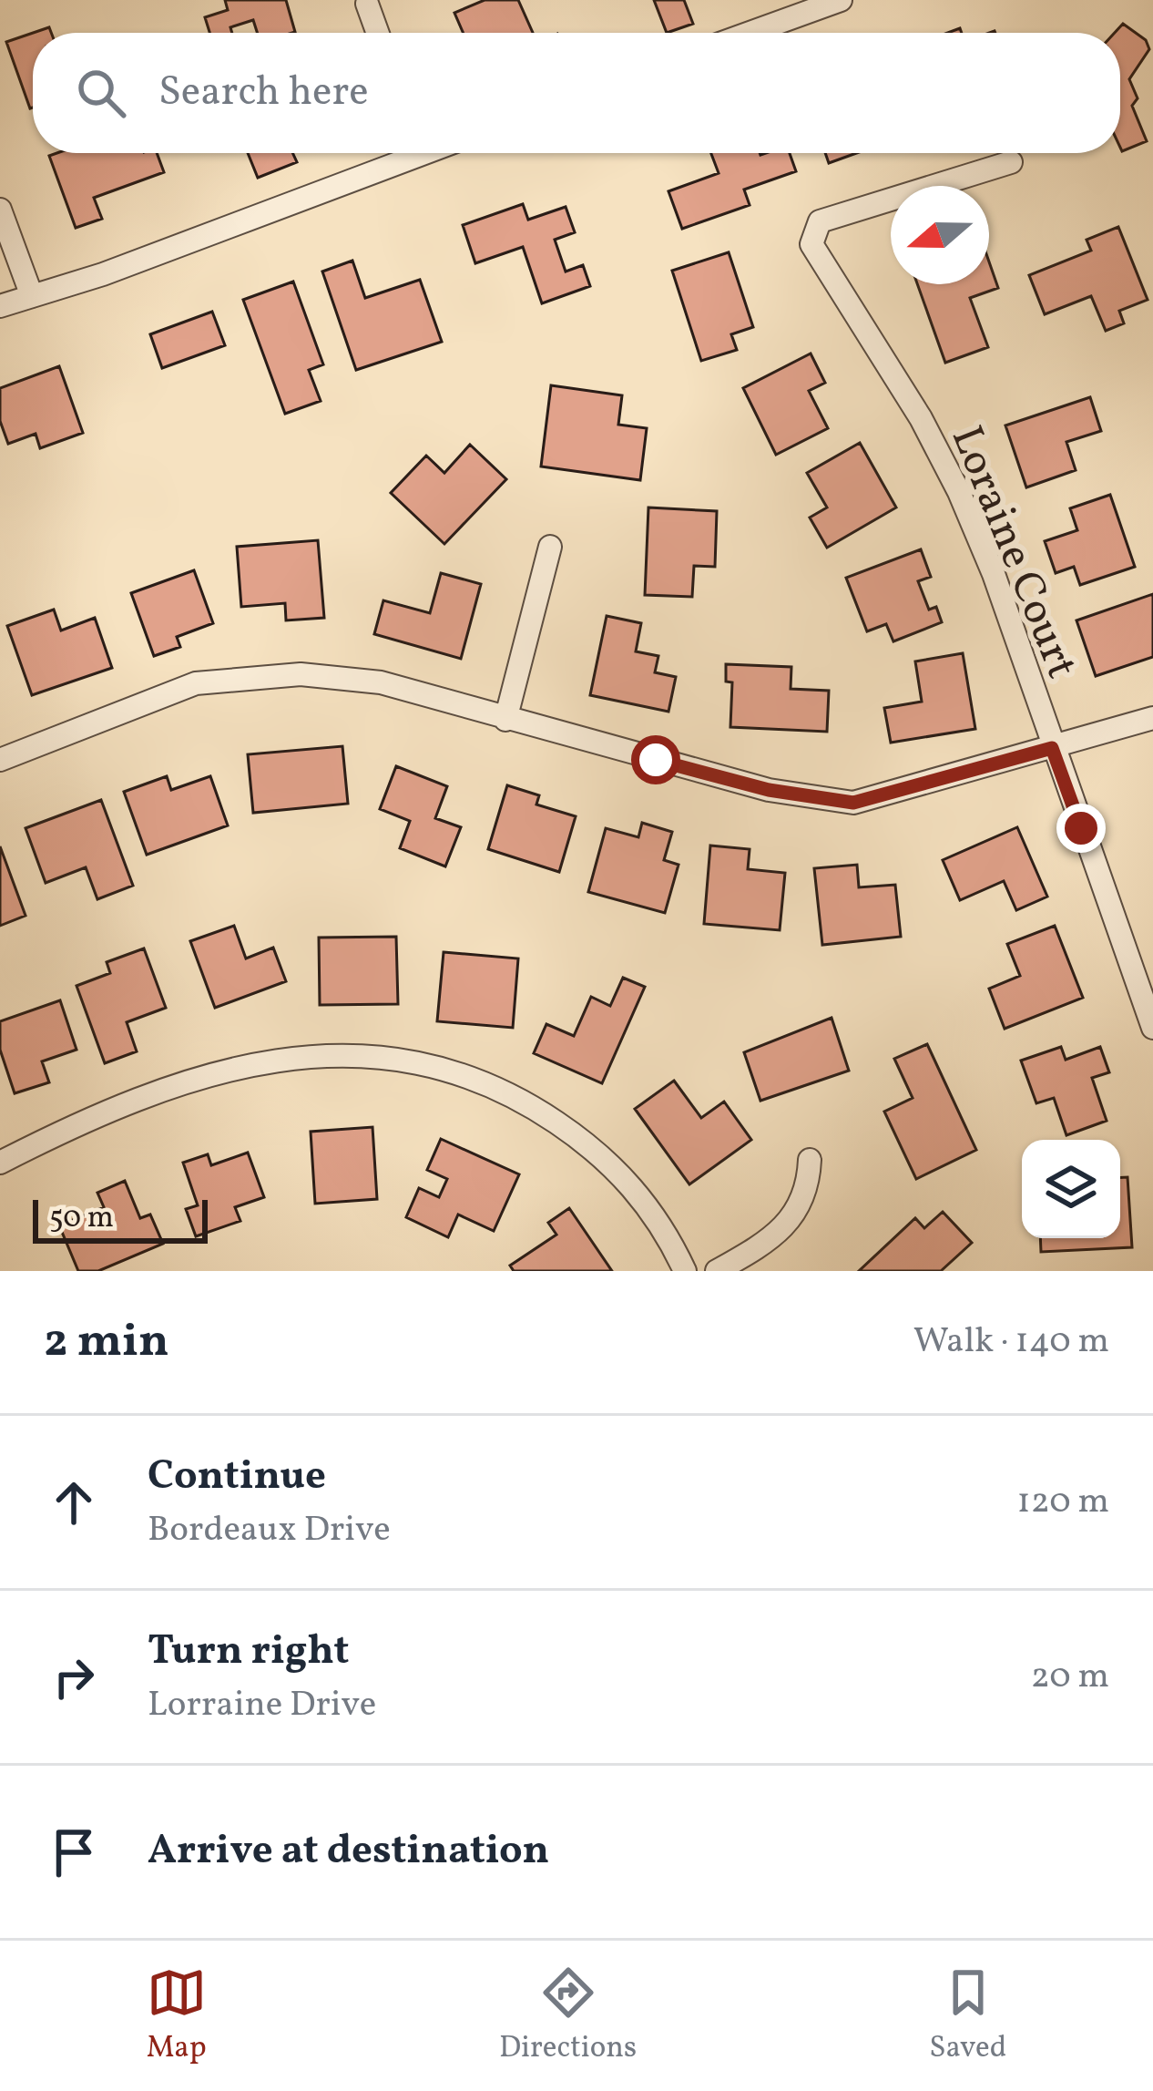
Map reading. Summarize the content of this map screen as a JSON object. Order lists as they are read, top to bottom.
{
  "streets": {
    "street": ["Loraine Court"]
  },
  "scale_bar": "50 m",
  "north": "left",
  "page": {
    "search": "Search here",
    "scale": "50 m",
    "heading": ["2 min", "Walk · 140 m"],
    "list": [
      ["Continue", "Bordeaux Drive", "120 m"],
      ["Turn right", "Lorraine Drive", "20 m"],
      "Arrive at destination"
    ],
    "nav": ["Map", "Directions", "Saved"]
  }
}
